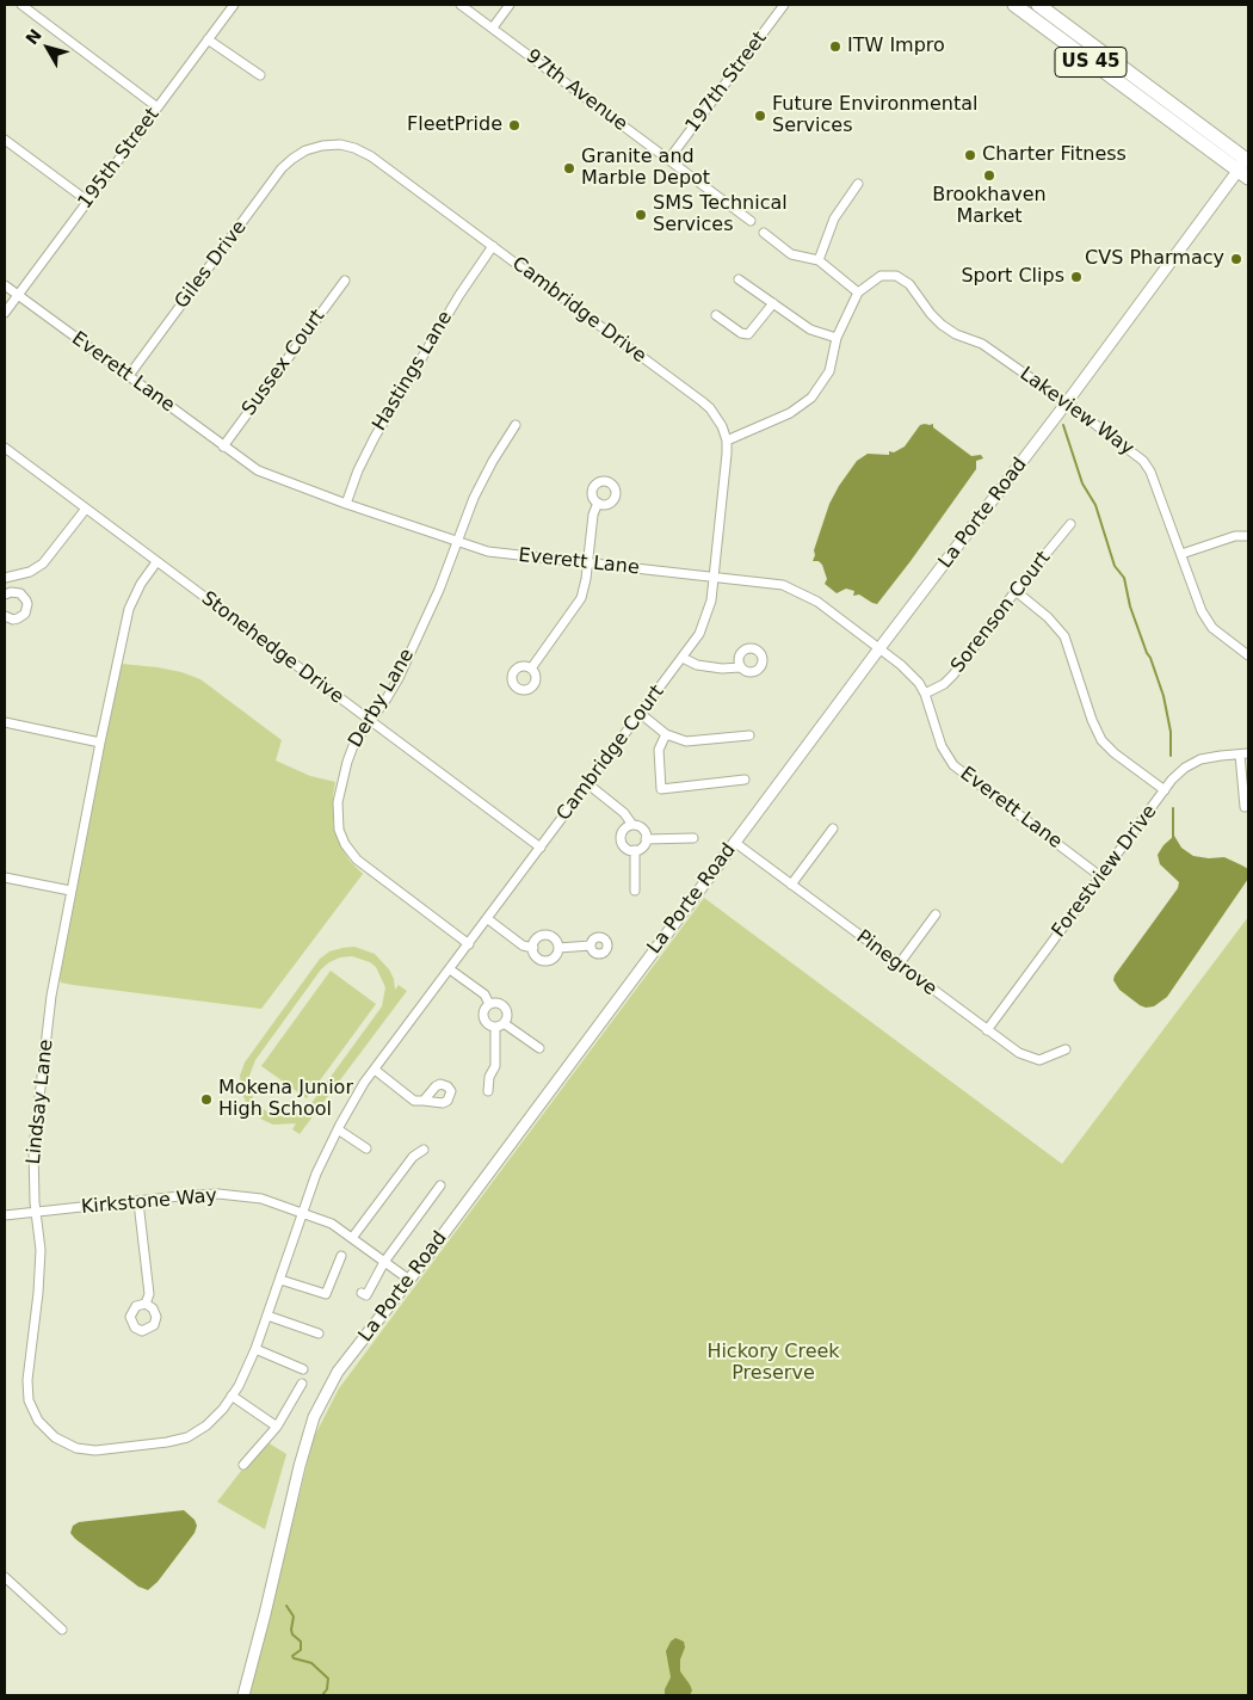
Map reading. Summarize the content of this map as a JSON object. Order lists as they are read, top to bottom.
{
  "streets": {
    "main road": ["US 45"],
    "street": [
      "197th Street",
      "97th Avenue",
      "195th Street",
      "Giles Drive",
      "Cambridge Drive",
      "Sussex Court",
      "Hastings Lane",
      "Everett Lane",
      "Lakeview Way",
      "La Porte Road",
      "Sorenson Court",
      "Stonehedge Drive",
      "Derby Lane",
      "Cambridge Court",
      "Forestview Drive",
      "Pinegrove",
      "Lindsay Lane",
      "Kirkstone Way"
    ]
  },
  "crossings": [
    ["US 45", "La Porte Road"],
    ["197th Street", "97th Avenue"],
    ["195th Street", "Everett Lane"],
    ["Giles Drive", "Cambridge Drive"],
    ["Giles Drive", "Everett Lane"],
    ["Cambridge Drive", "Hastings Lane"],
    ["Cambridge Drive", "Everett Lane"],
    ["Cambridge Drive", "Cambridge Court"],
    ["Sussex Court", "Everett Lane"],
    ["Hastings Lane", "Everett Lane"],
    ["Everett Lane", "La Porte Road"],
    ["Everett Lane", "Sorenson Court"],
    ["Everett Lane", "Derby Lane"],
    ["Everett Lane", "Cambridge Court"],
    ["Everett Lane", "Forestview Drive"],
    ["Lakeview Way", "La Porte Road"],
    ["La Porte Road", "Pinegrove"],
    ["La Porte Road", "Kirkstone Way"],
    ["Stonehedge Drive", "Derby Lane"],
    ["Stonehedge Drive", "Cambridge Court"],
    ["Stonehedge Drive", "Lindsay Lane"],
    ["Derby Lane", "Cambridge Court"],
    ["Cambridge Court", "Lindsay Lane"],
    ["Cambridge Court", "Kirkstone Way"],
    ["Forestview Drive", "Pinegrove"],
    ["Lindsay Lane", "Kirkstone Way"]
  ],
  "parks": ["Hickory Creek Preserve"],
  "places": [
    "ITW Impro",
    "Future Environmental Services",
    "FleetPride",
    "Charter Fitness",
    "Granite and Marble Depot",
    "Brookhaven Market",
    "SMS Technical Services",
    "CVS Pharmacy",
    "Sport Clips",
    "Mokena Junior High School"
  ],
  "north": "top left"
}
